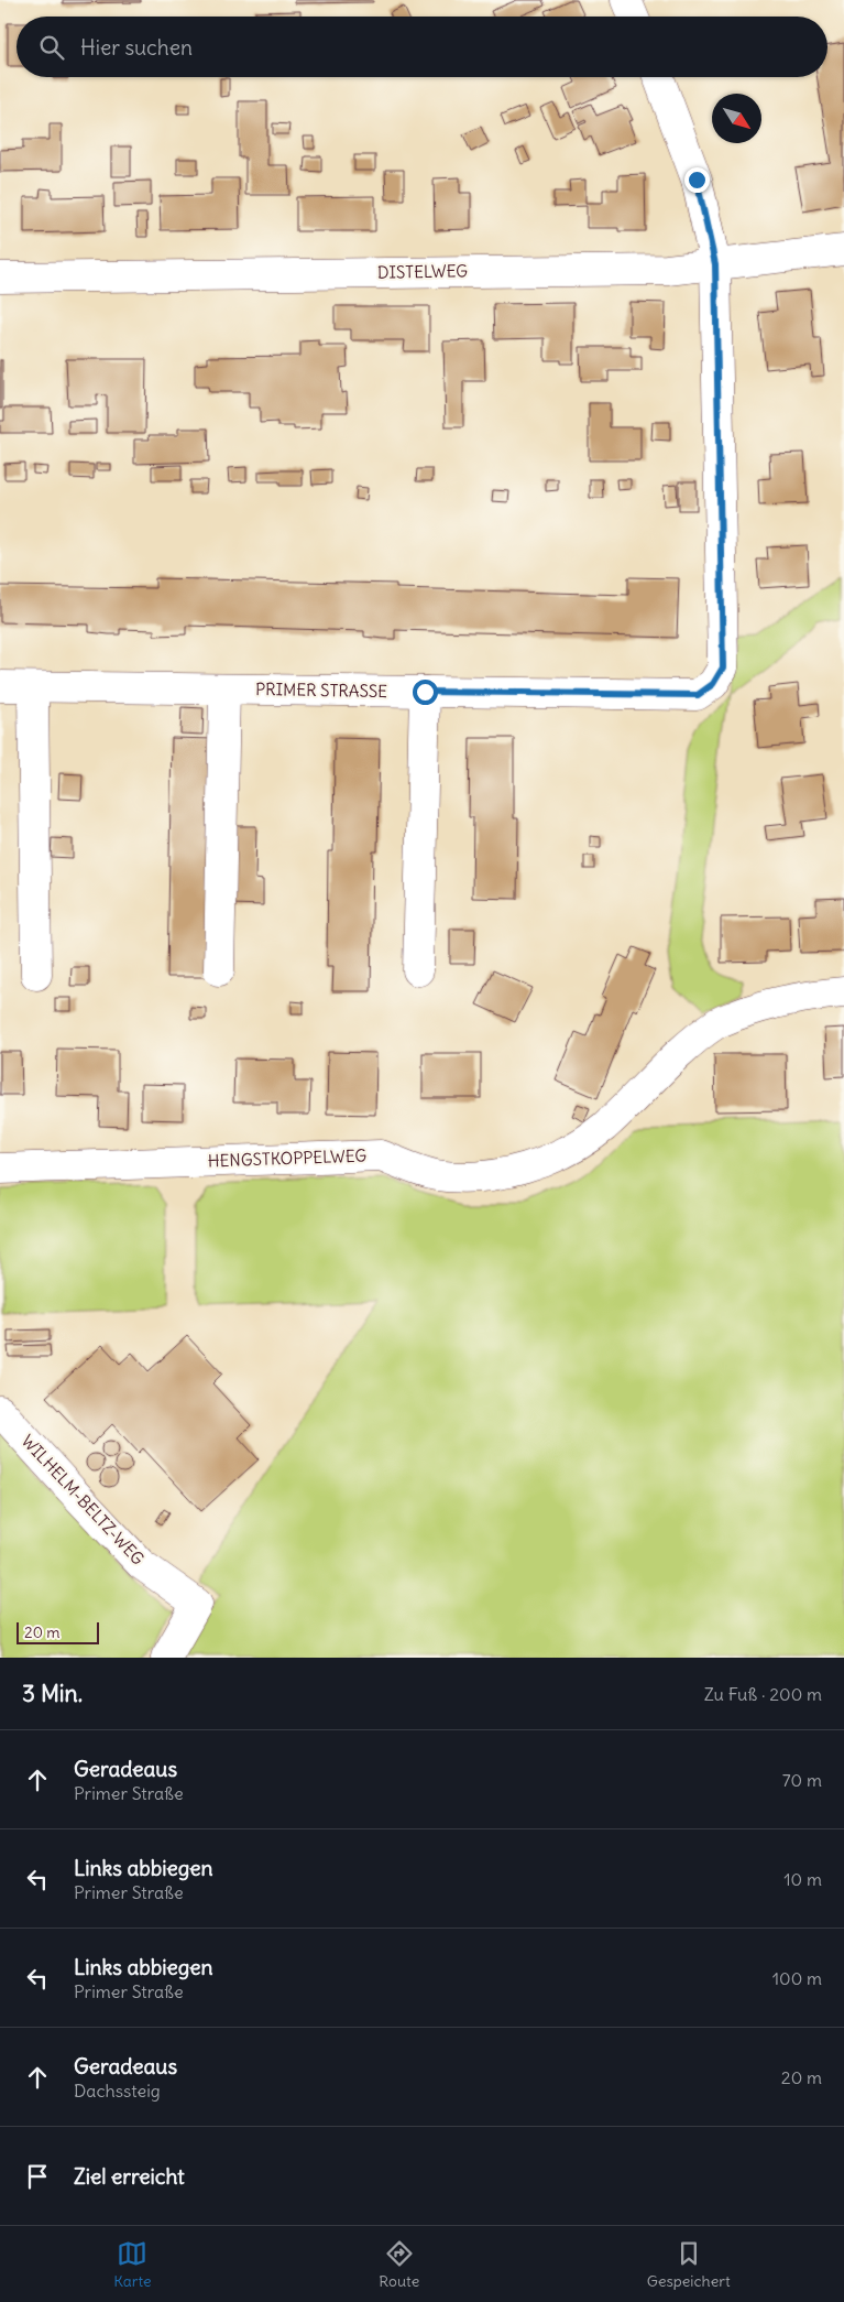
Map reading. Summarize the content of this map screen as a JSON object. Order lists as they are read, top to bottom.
{
  "streets": {
    "street": [
      "DISTELWEG",
      "PRIMER STRASSE",
      "HENGSTKOPPELWEG",
      "WILHELM-BELTZ-WEG"
    ]
  },
  "crossings": [
    ["DISTELWEG", "PRIMER STRASSE"]
  ],
  "scale_bar": "20 m",
  "north": "bottom right",
  "page": {
    "search": "Hier suchen",
    "scale": "20 m",
    "heading": ["3 Min.", "Zu Fuß · 200 m"],
    "list": [
      ["Geradeaus", "Primer Straße", "70 m"],
      ["Links abbiegen", "Primer Straße", "10 m"],
      ["Links abbiegen", "Primer Straße", "100 m"],
      ["Geradeaus", "Dachssteig", "20 m"],
      "Ziel erreicht"
    ],
    "nav": ["Karte", "Route", "Gespeichert"]
  }
}
